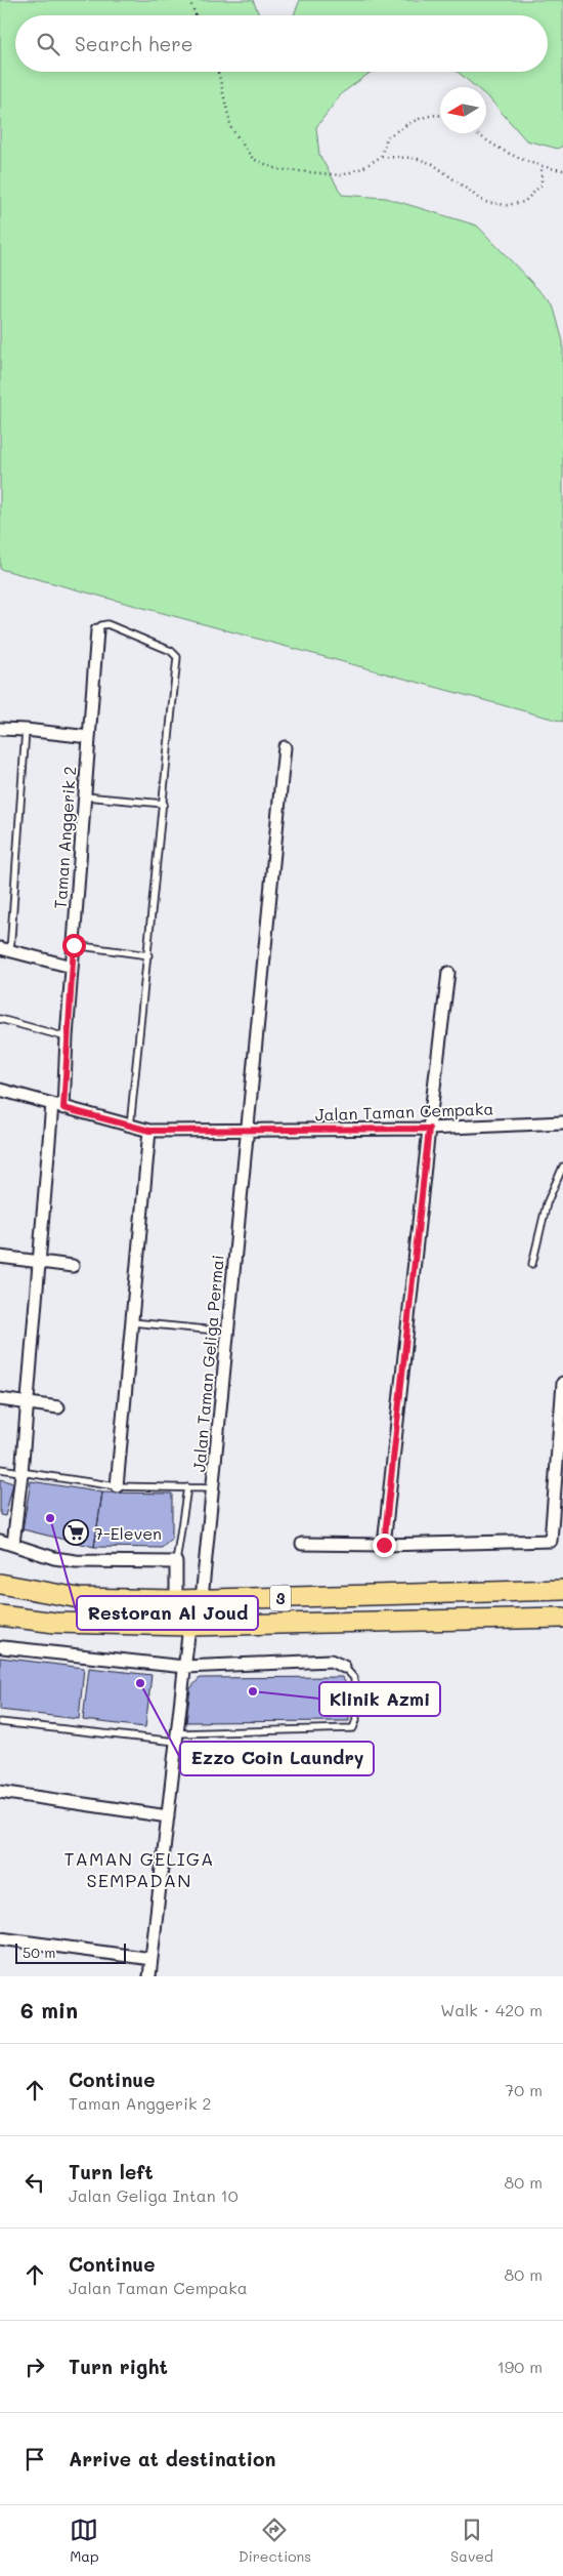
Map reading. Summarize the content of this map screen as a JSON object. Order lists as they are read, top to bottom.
{
  "streets": {
    "highway": ["3"],
    "street": ["Taman Anggerik 2", "Jalan Taman Cempaka", "Jalan Taman Geliga Permai"]
  },
  "crossings": [
    ["Taman Anggerik 2", "Jalan Taman Cempaka"],
    ["Jalan Taman Cempaka", "Jalan Taman Geliga Permai"],
    ["Jalan Taman Geliga Permai", "3"]
  ],
  "districts": ["TAMAN GELIGA SEMPADAN"],
  "places": {
    "other": ["Restoran Al Joud", "Ezzo Coin Laundry", "Klinik Azmi"],
    "supermarket": ["7-Eleven"]
  },
  "scale_bar": "50 m",
  "north": "left",
  "page": {
    "search": "Search here",
    "scale": "50 m",
    "heading": ["6 min", "Walk · 420 m"],
    "list": [
      ["Continue", "Taman Anggerik 2", "70 m"],
      ["Turn left", "Jalan Geliga Intan 10", "80 m"],
      ["Continue", "Jalan Taman Cempaka", "80 m"],
      ["Turn right", "190 m"],
      "Arrive at destination"
    ],
    "nav": ["Map", "Directions", "Saved"]
  }
}
